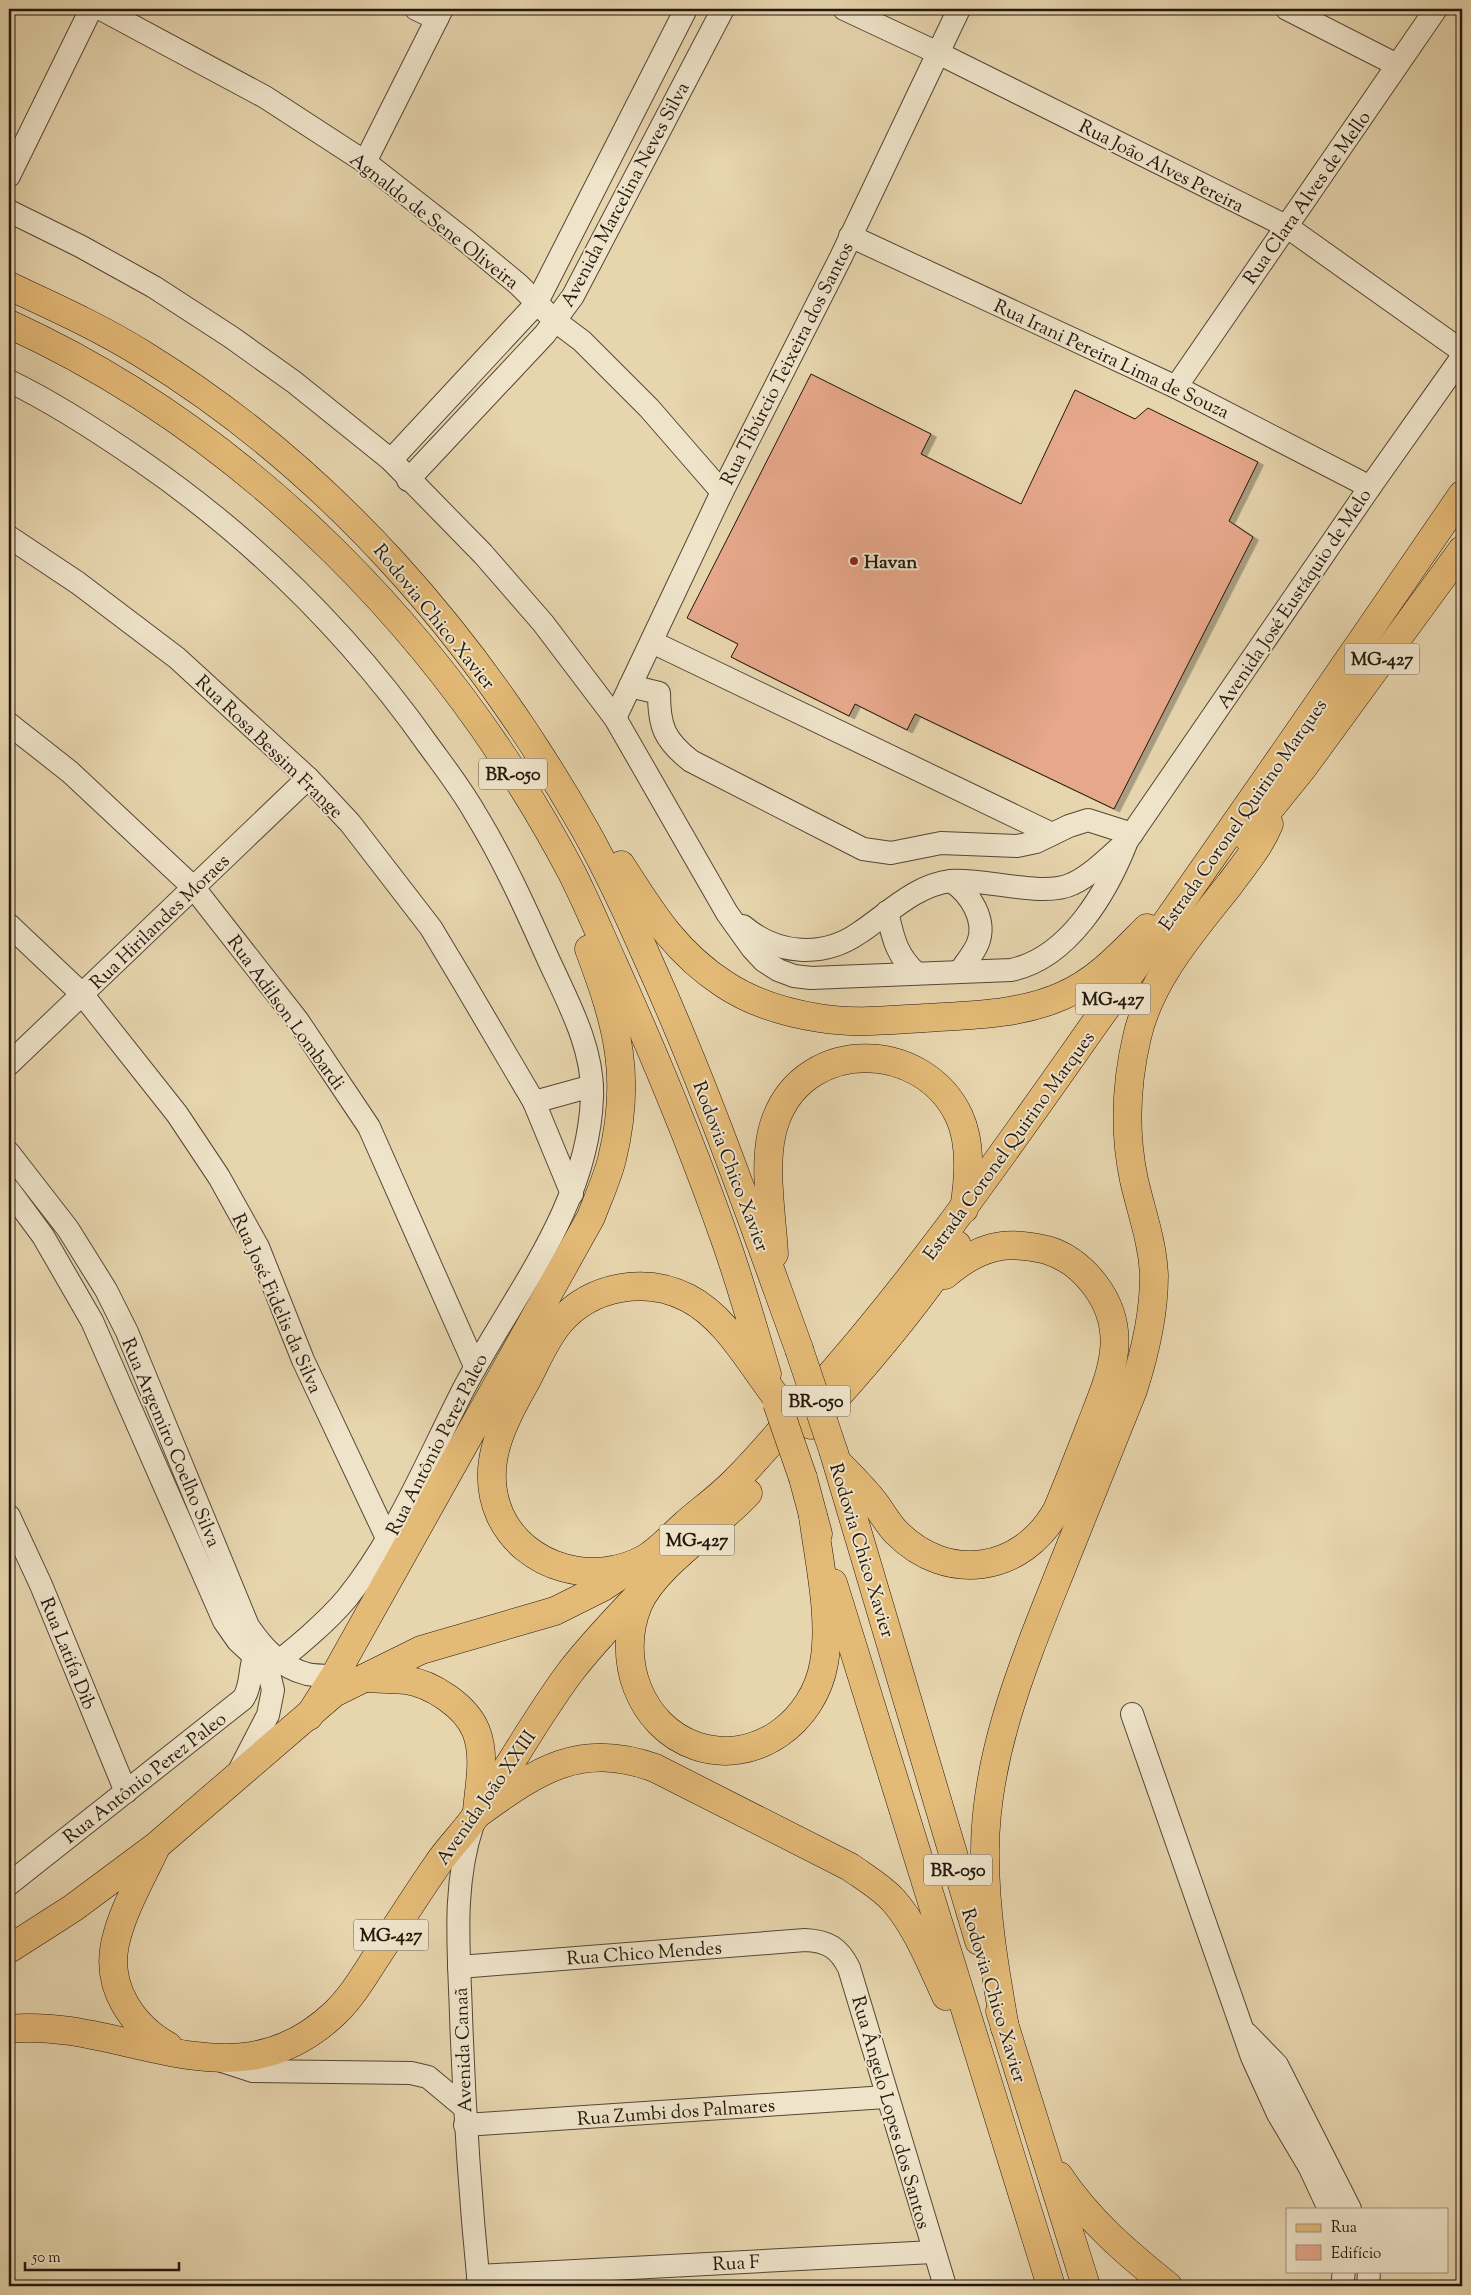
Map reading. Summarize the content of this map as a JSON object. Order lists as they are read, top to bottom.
{
  "streets": {
    "main road": [
      "Rodovia Chico Xavier",
      "MG-427",
      "BR-050",
      "Estrada Coronel Quirino Marques",
      "Avenida João XXIII"
    ],
    "street": [
      "Rua João Alves Pereira",
      "Avenida Marcelina Neves Silva",
      "Rua Clara Alves de Mello",
      "Agnaldo de Sene Oliveira",
      "Rua Irani Pereira Lima de Souza",
      "Rua Tibúrcio Teixeira dos Santos",
      "Avenida José Eustáquio de Melo",
      "Rua Rosa Bessim Frange",
      "Rua Hirilandes Moraes",
      "Rua Adilson Lombardi",
      "Rua José Fidelis da Silva",
      "Rua Argemiro Coelho Silva",
      "Rua Antônio Perez Paleo",
      "Rua Latifa Dib",
      "Rua Chico Mendes",
      "Avenida Canaã",
      "Rua Zumbi dos Palmares",
      "Rua Ângelo Lopes dos Santos",
      "Rua F"
    ]
  },
  "crossings": [
    ["Rua João Alves Pereira", "Rua Clara Alves de Mello"],
    ["Rua João Alves Pereira", "Rua Tibúrcio Teixeira dos Santos"],
    ["Avenida Marcelina Neves Silva", "Agnaldo de Sene Oliveira"],
    ["Rua Clara Alves de Mello", "Rua Irani Pereira Lima de Souza"],
    ["Agnaldo de Sene Oliveira", "Rua Tibúrcio Teixeira dos Santos"],
    ["Rua Irani Pereira Lima de Souza", "Rua Tibúrcio Teixeira dos Santos"],
    ["Rua Irani Pereira Lima de Souza", "Avenida José Eustáquio de Melo"],
    ["MG-427", "Estrada Coronel Quirino Marques"],
    ["MG-427", "Rua Argemiro Coelho Silva"],
    ["MG-427", "Avenida João XXIII"],
    ["MG-427", "Avenida Canaã"],
    ["Rua Rosa Bessim Frange", "Rua Hirilandes Moraes"],
    ["Rua Rosa Bessim Frange", "Rua Antônio Perez Paleo"],
    ["Estrada Coronel Quirino Marques", "Avenida João XXIII"],
    ["Rua Hirilandes Moraes", "Rua Adilson Lombardi"],
    ["Rua Hirilandes Moraes", "Rua José Fidelis da Silva"],
    ["Rua Adilson Lombardi", "Rua Antônio Perez Paleo"],
    ["Rua José Fidelis da Silva", "Rua Antônio Perez Paleo"],
    ["Rua Argemiro Coelho Silva", "Rua Antônio Perez Paleo"],
    ["Rua Antônio Perez Paleo", "Rua Latifa Dib"],
    ["Avenida João XXIII", "Avenida Canaã"],
    ["Avenida João XXIII", "Rua Zumbi dos Palmares"],
    ["Rua Chico Mendes", "Avenida Canaã"],
    ["Rua Chico Mendes", "Rua Ângelo Lopes dos Santos"],
    ["Avenida Canaã", "Rua Zumbi dos Palmares"],
    ["Avenida Canaã", "Rua F"],
    ["Rua Zumbi dos Palmares", "Rua Ângelo Lopes dos Santos"],
    ["Rua Ângelo Lopes dos Santos", "Rua F"]
  ],
  "places": ["Havan"],
  "legend": ["Rua", "Edifício"],
  "scale_bar": "50 m"
}
